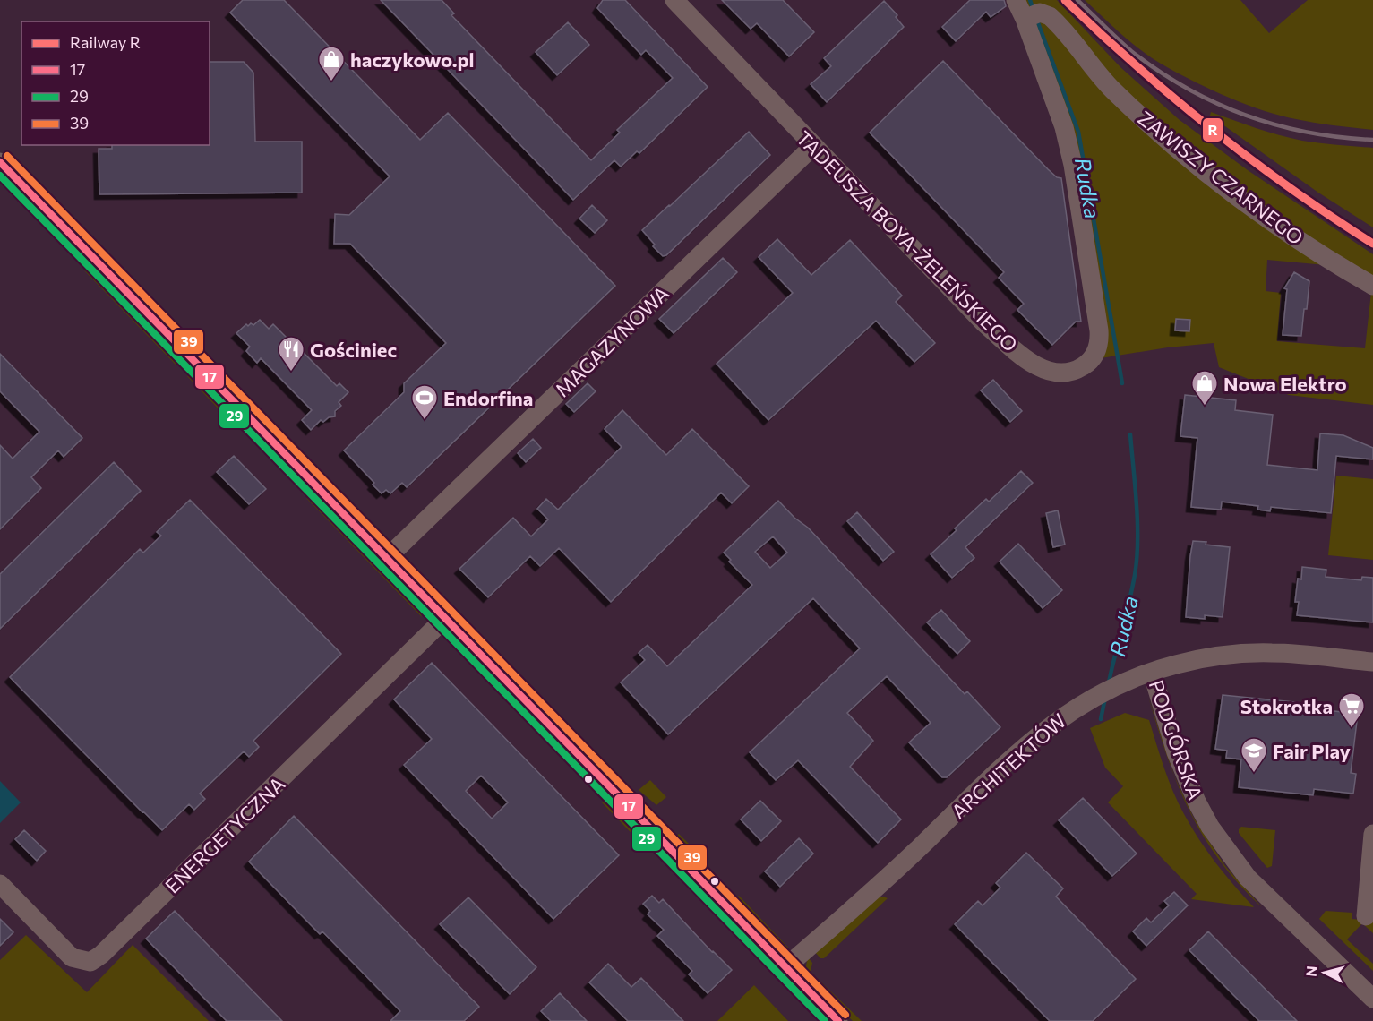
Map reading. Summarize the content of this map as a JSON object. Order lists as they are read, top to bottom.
{
  "streets": {
    "street": [
      "ZAWISZY CZARNEGO",
      "TADEUSZA BOYA-ŻELEŃSKIEGO",
      "MAGAZYNOWA",
      "PODGÓRSKA",
      "ARCHITEKTÓW",
      "ENERGETYCZNA"
    ]
  },
  "crossings": [
    ["ZAWISZY CZARNEGO", "TADEUSZA BOYA-ŻELEŃSKIEGO"],
    ["TADEUSZA BOYA-ŻELEŃSKIEGO", "MAGAZYNOWA"],
    ["PODGÓRSKA", "ARCHITEKTÓW"]
  ],
  "water": ["Rudka"],
  "places": {
    "shop": ["haczykowo.pl", "Nowa Elektro"],
    "restaurant": ["Gościniec"],
    "sports": ["Endorfina"],
    "supermarket": ["Stokrotka"],
    "school or university": ["Fair Play"]
  },
  "lines": [
    "rail line R",
    "transit line 39",
    "transit line 17",
    "transit line 29"
  ],
  "legend": [
    "Railway R",
    "17",
    "29",
    "39"
  ],
  "north": "left"
}
